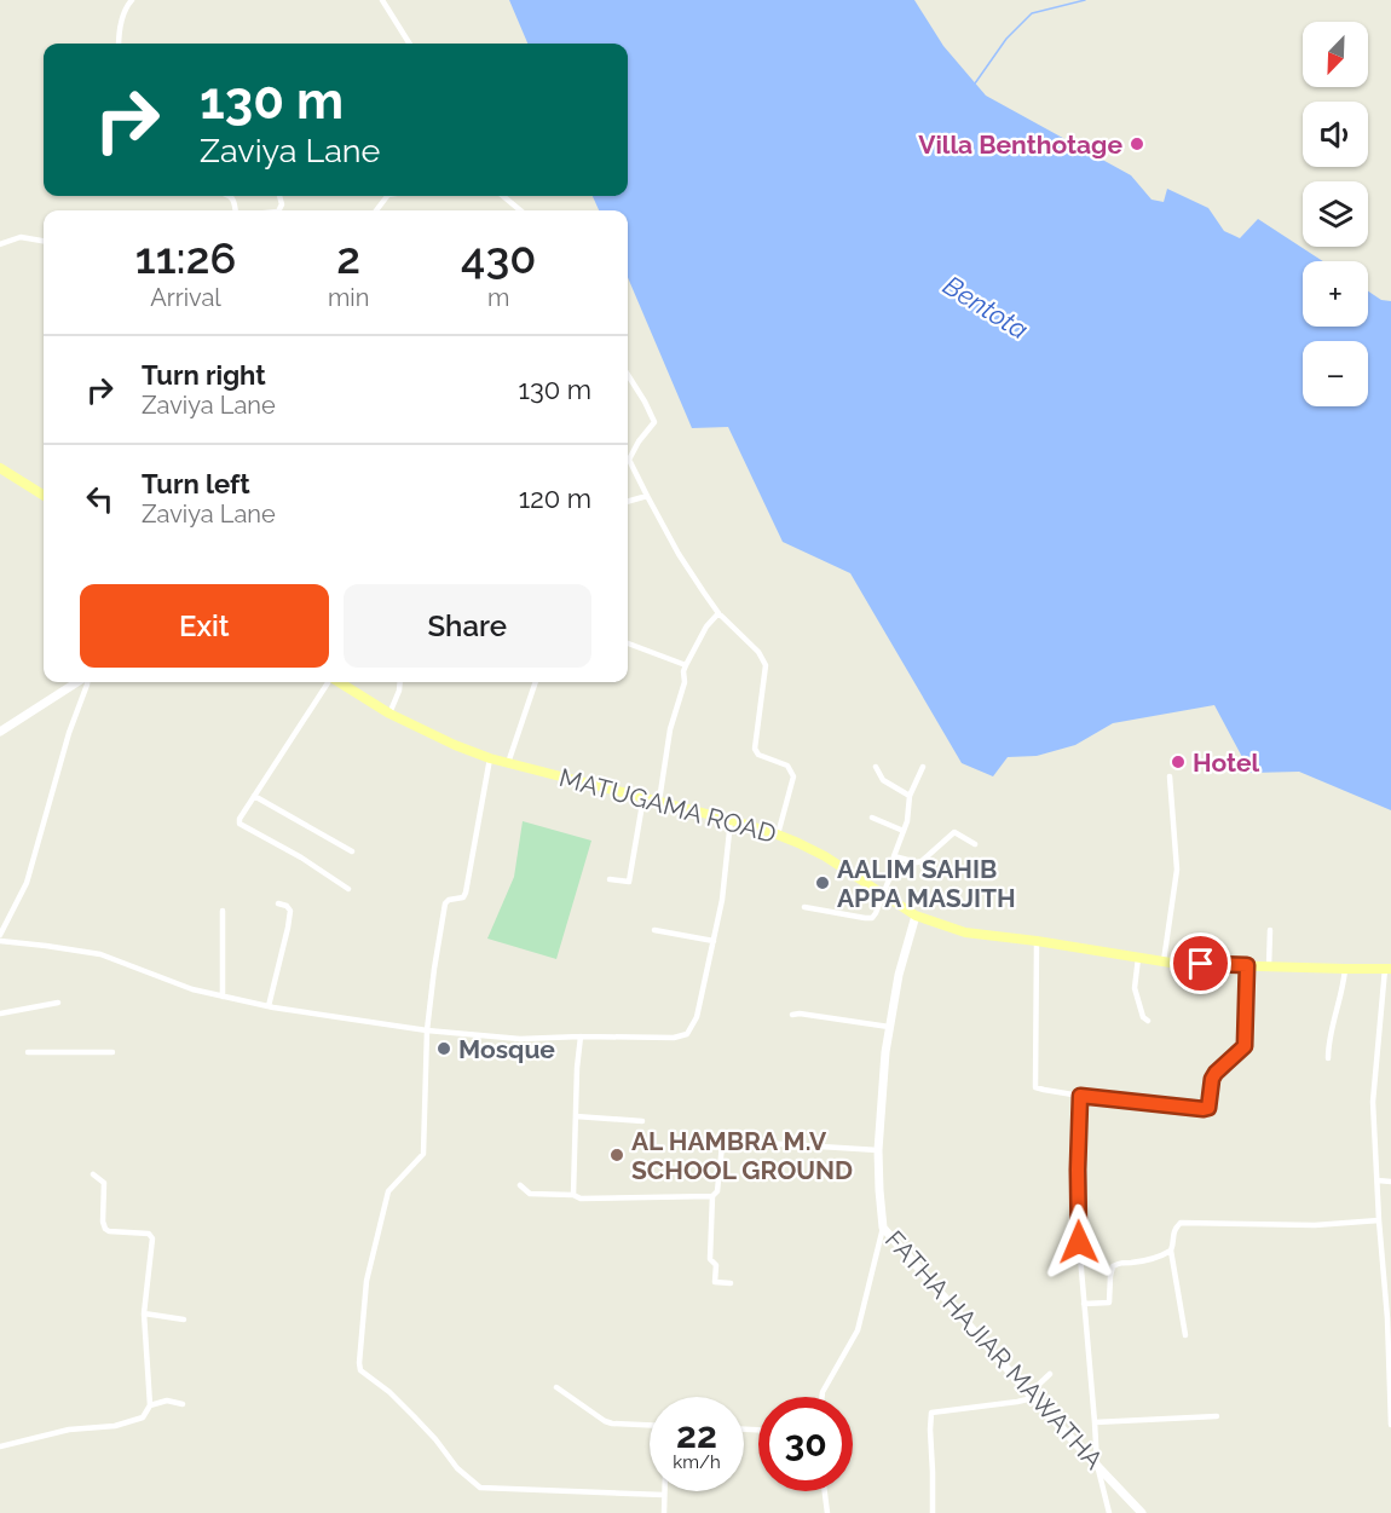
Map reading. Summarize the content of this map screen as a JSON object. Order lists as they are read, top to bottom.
{
  "streets": {
    "main road": ["MATUGAMA ROAD"],
    "street": ["FATHA HAJIAR MAWATHA"]
  },
  "crossings": [
    ["MATUGAMA ROAD", "FATHA HAJIAR MAWATHA"]
  ],
  "water": ["Bentota"],
  "places": [
    "Villa Benthotage",
    "Hotel",
    "AALIM SAHIB APPA MASJITH",
    "Mosque",
    "AL HAMBRA M.V SCHOOL GROUND"
  ],
  "north": "bottom left",
  "page": {
    "map_buttons": ["+", "−"],
    "turn": ["130 m", "Zaviya Lane"],
    "eta": [
      "11:26",
      "Arrival",
      "2",
      "min",
      "430",
      "m"
    ],
    "list": [
      {
        "name": "Turn right",
        "note": "Zaviya Lane",
        "value": "130 m"
      },
      {
        "name": "Turn left",
        "note": "Zaviya Lane",
        "value": "120 m"
      }
    ],
    "buttons": ["Exit", "Share"],
    "speed": "22 km/h",
    "limit": "30"
  }
}
